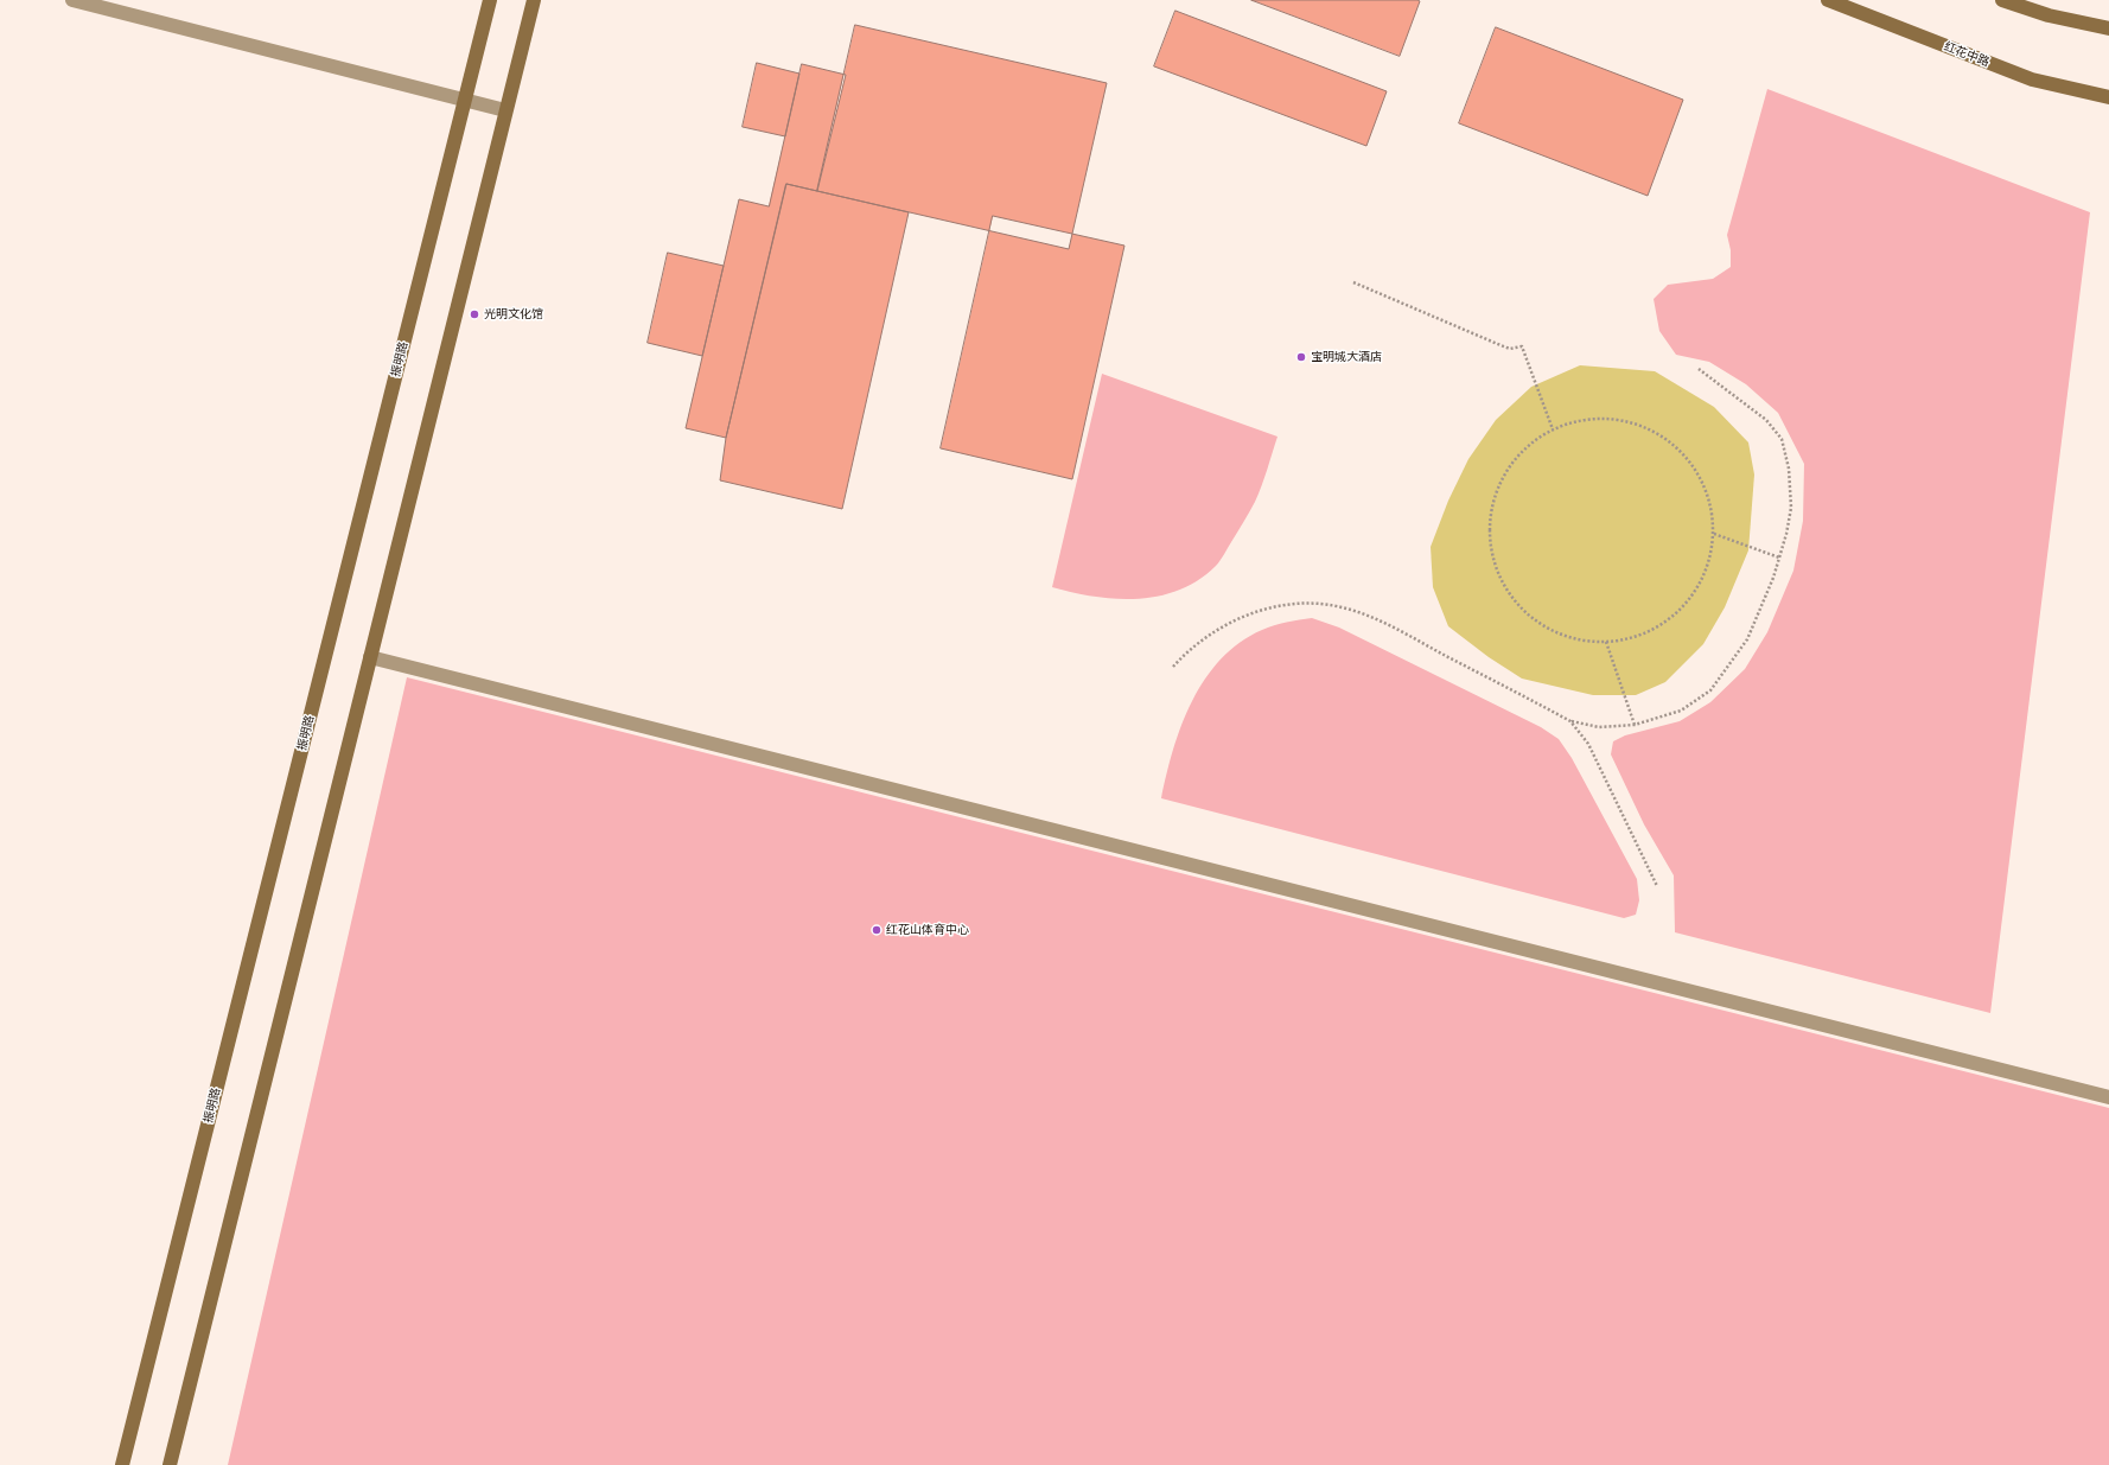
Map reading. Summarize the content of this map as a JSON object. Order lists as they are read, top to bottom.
{
  "streets": {
    "street": ["红花中路", "振明路"]
  },
  "places": ["光明文化馆", "宝明城大酒店", "红花山体育中心"]
}
